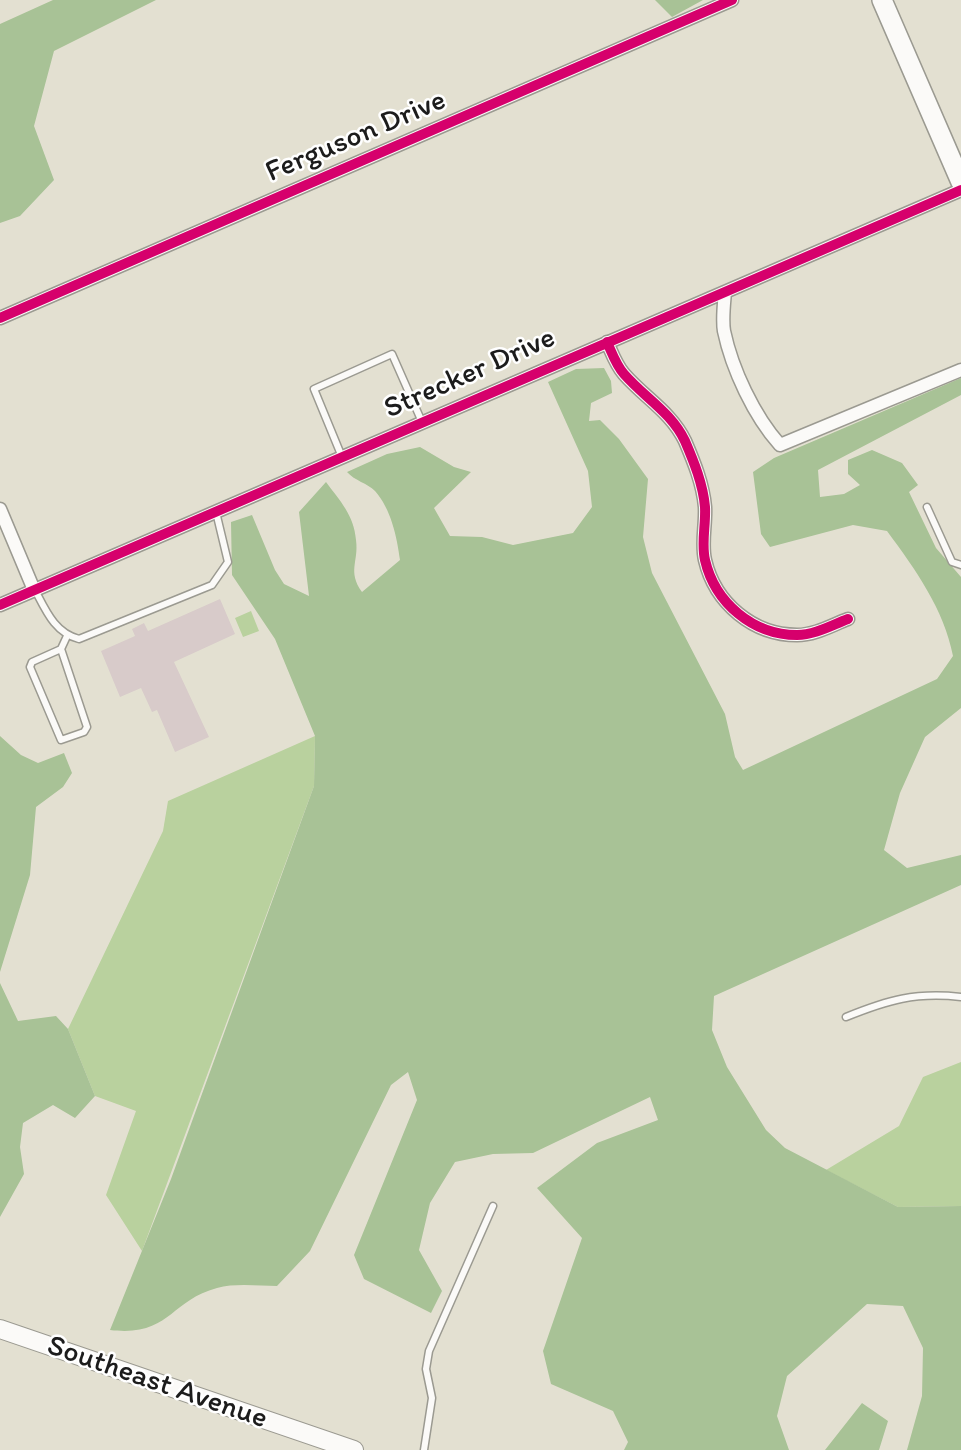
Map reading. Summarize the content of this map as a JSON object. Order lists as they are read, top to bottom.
{
  "streets": {
    "street": ["Ferguson Drive", "Strecker Drive", "Southeast Avenue"]
  }
}
